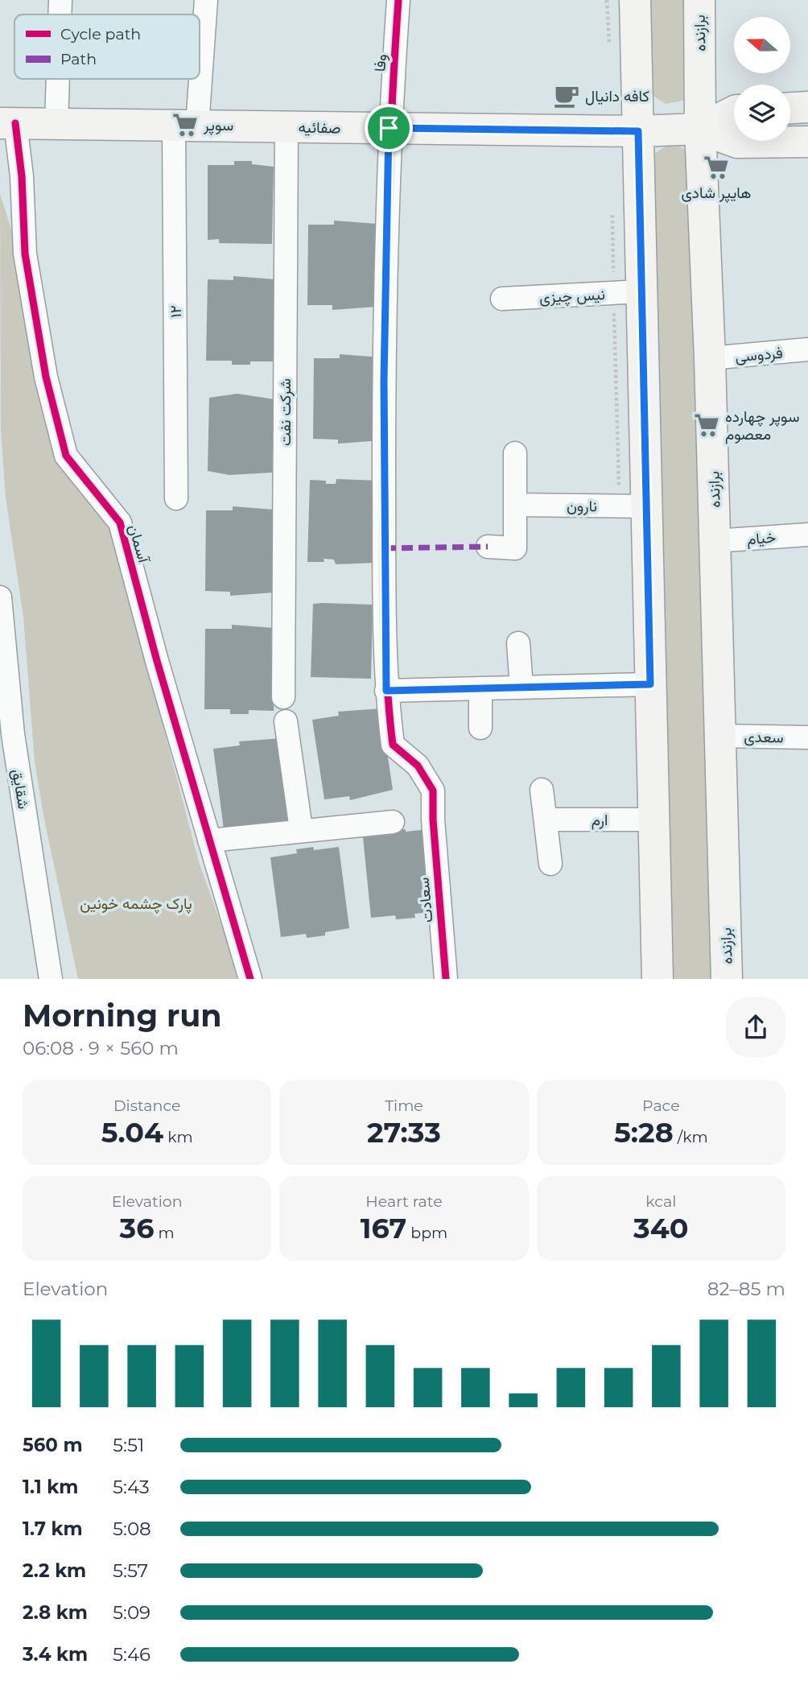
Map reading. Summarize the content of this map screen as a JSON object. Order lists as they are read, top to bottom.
{
  "streets": {
    "main road": ["برازنده", "صفائیه"],
    "street": [
      "وفا",
      "نیس چیزی",
      "۱۲",
      "فردوسی",
      "شرکت نفت",
      "نارون",
      "خیام",
      "آسمان",
      "سعدی",
      "شقایق",
      "ارم",
      "سعادت"
    ]
  },
  "crossings": [
    ["برازنده", "صفائیه"],
    ["برازنده", "فردوسی"],
    ["برازنده", "خیام"],
    ["برازنده", "سعدی"],
    ["وفا", "صفائیه"],
    ["وفا", "سعادت"],
    ["صفائیه", "۱۲"],
    ["صفائیه", "شرکت نفت"],
    ["صفائیه", "آسمان"]
  ],
  "parks": ["پارک چشمه خونین"],
  "places": {
    "cafe": ["کافه دانیال"],
    "supermarket": ["سوپر", "هایپر شادی", "سوپر چهارده معصوم"]
  },
  "legend": ["Cycle path", "Path"],
  "north": "left",
  "page": {
    "heading": ["Morning run", "06:08 · 9 × 560 m"],
    "stats": [
      ["Distance", "5.04 km"],
      ["Time", "27:33"],
      ["Pace", "5:28 /km"],
      ["Elevation", "36 m"],
      ["Heart rate", "167 bpm"],
      ["kcal", "340"]
    ],
    "chart": ["Elevation", "82–85 m"],
    "list": [
      {
        "name": "560 m",
        "note": "5:51"
      },
      {
        "name": "1.1 km",
        "note": "5:43"
      },
      {
        "name": "1.7 km",
        "note": "5:08"
      },
      {
        "name": "2.2 km",
        "note": "5:57"
      },
      {
        "name": "2.8 km",
        "note": "5:09"
      },
      {
        "name": "3.4 km",
        "note": "5:46"
      }
    ]
  }
}
